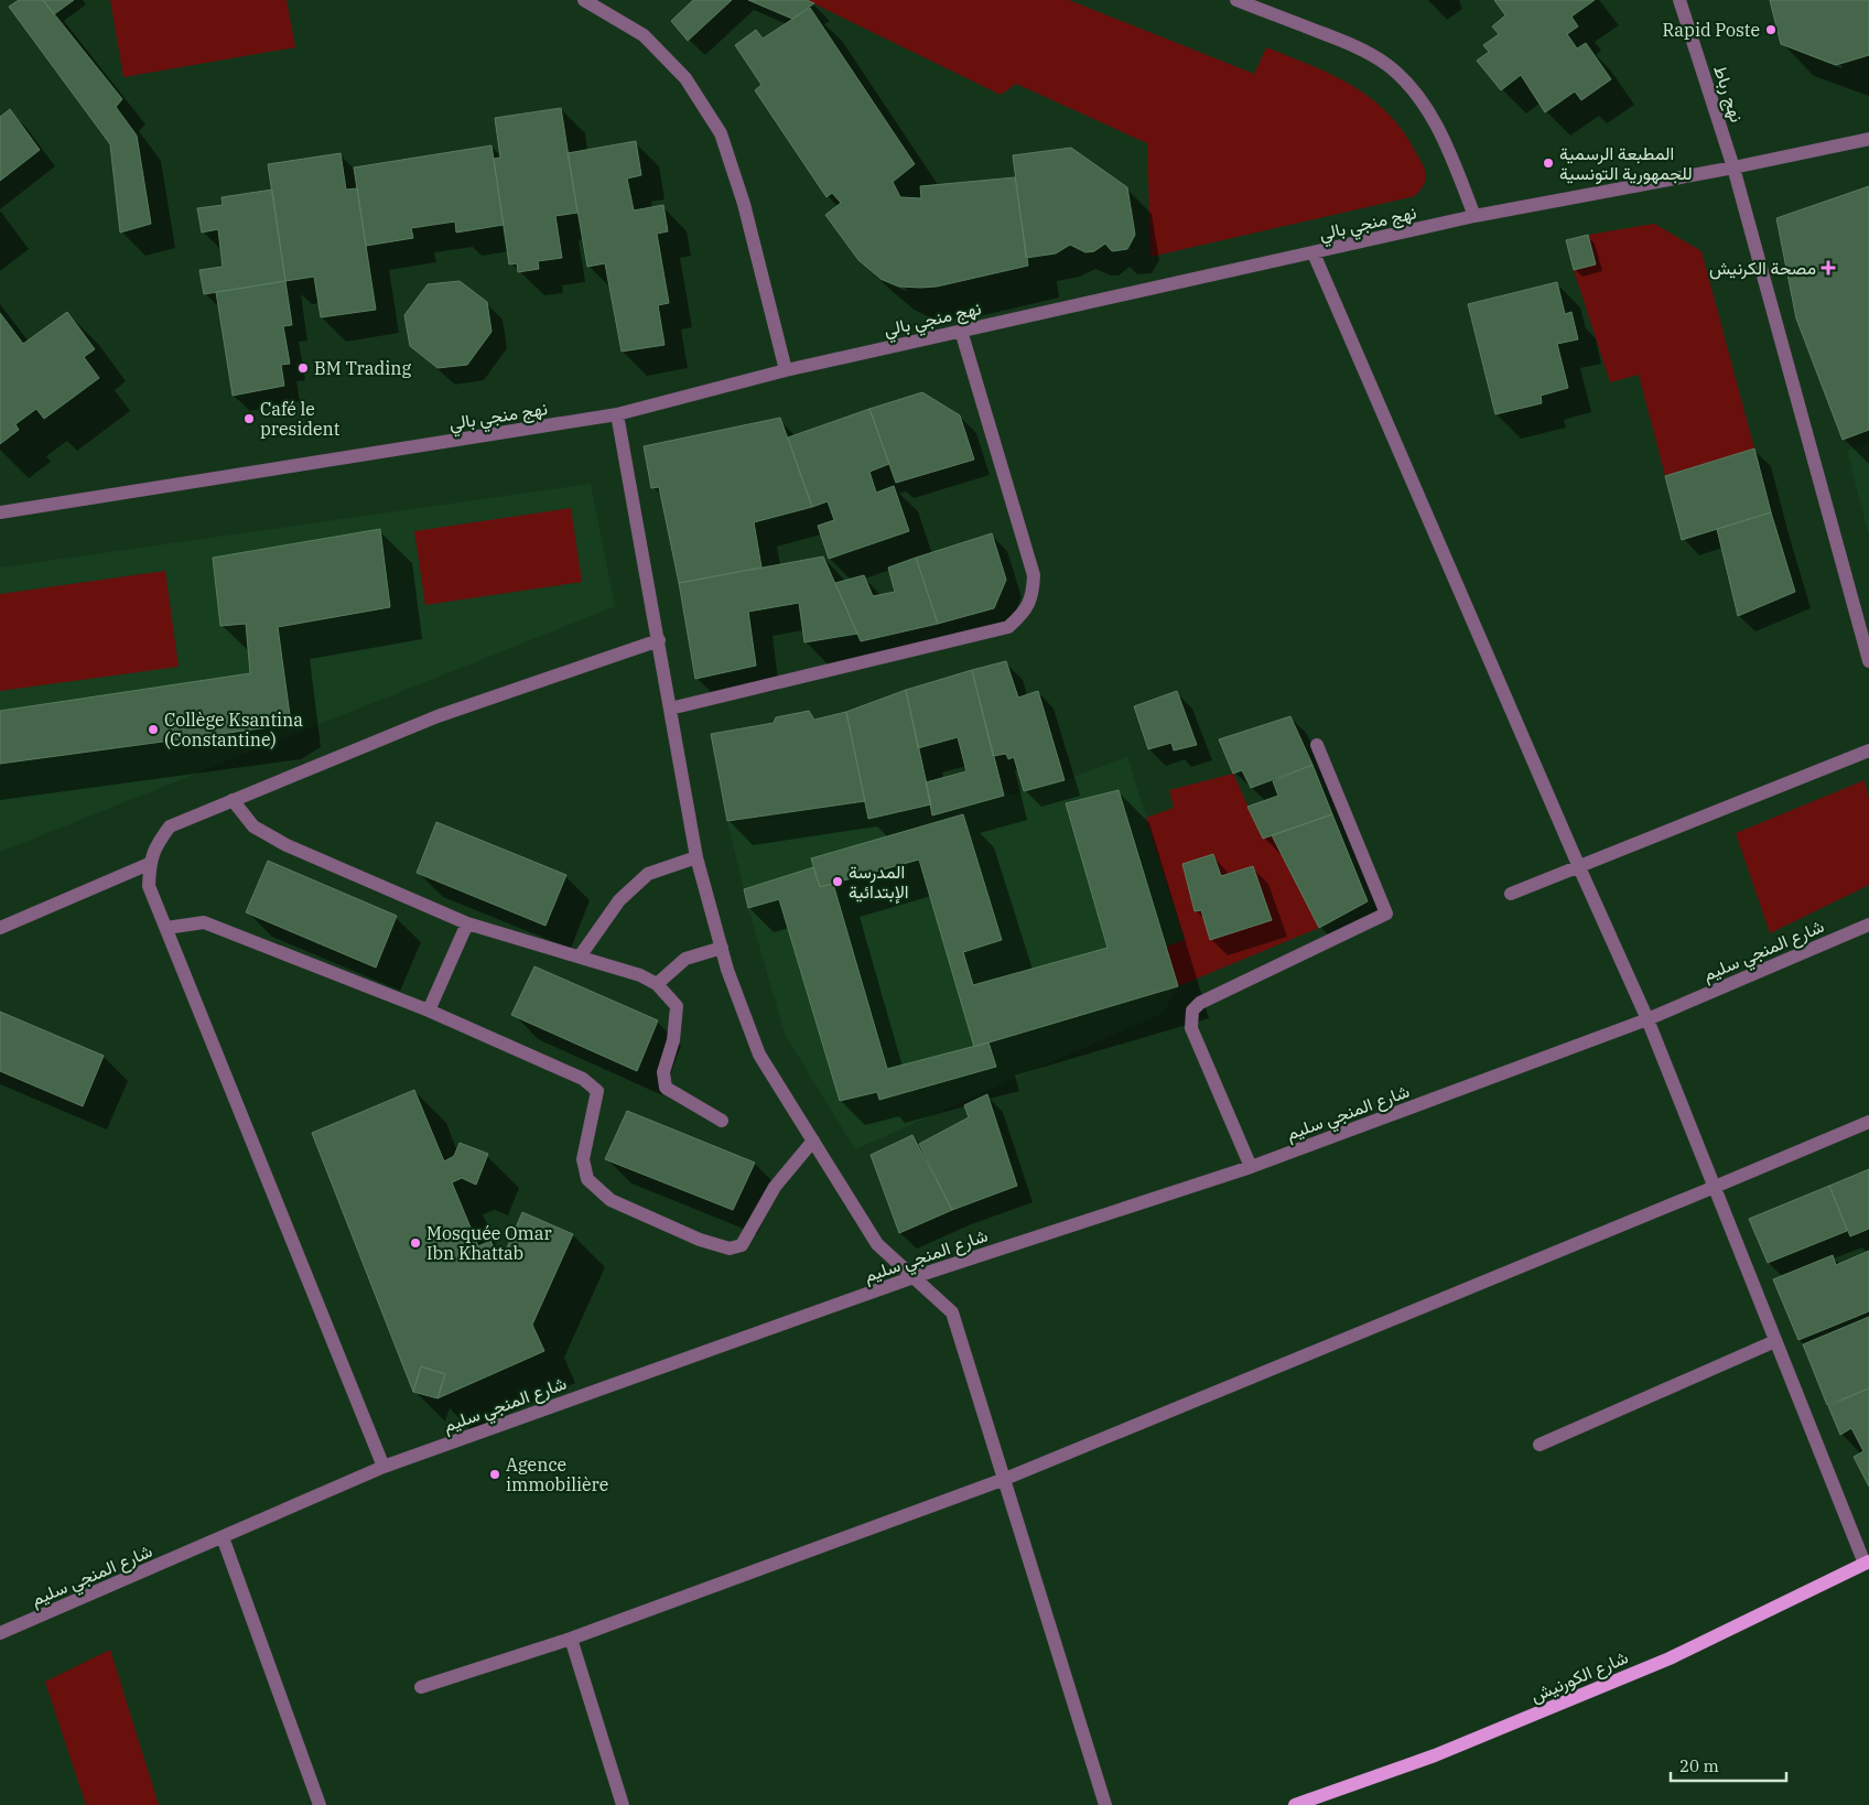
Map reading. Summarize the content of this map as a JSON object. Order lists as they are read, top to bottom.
{
  "streets": {
    "main road": ["شارع الكورنيش"],
    "street": ["نهج رباط", "نهج منجي بالي", "شارع المنجي سليم"]
  },
  "crossings": [
    ["نهج رباط", "نهج منجي بالي"]
  ],
  "places": {
    "other": [
      "Rapid Poste",
      "المطبعة الرسمية للجمهورية التونسية",
      "BM Trading",
      "Café le president",
      "Collège Ksantina (Constantine)",
      "المدرسة الإبتدائية",
      "Mosquée Omar Ibn Khattab",
      "Agence immobilière"
    ],
    "health": ["مصحة الكرنيش"]
  },
  "scale_bar": "20 m"
}
